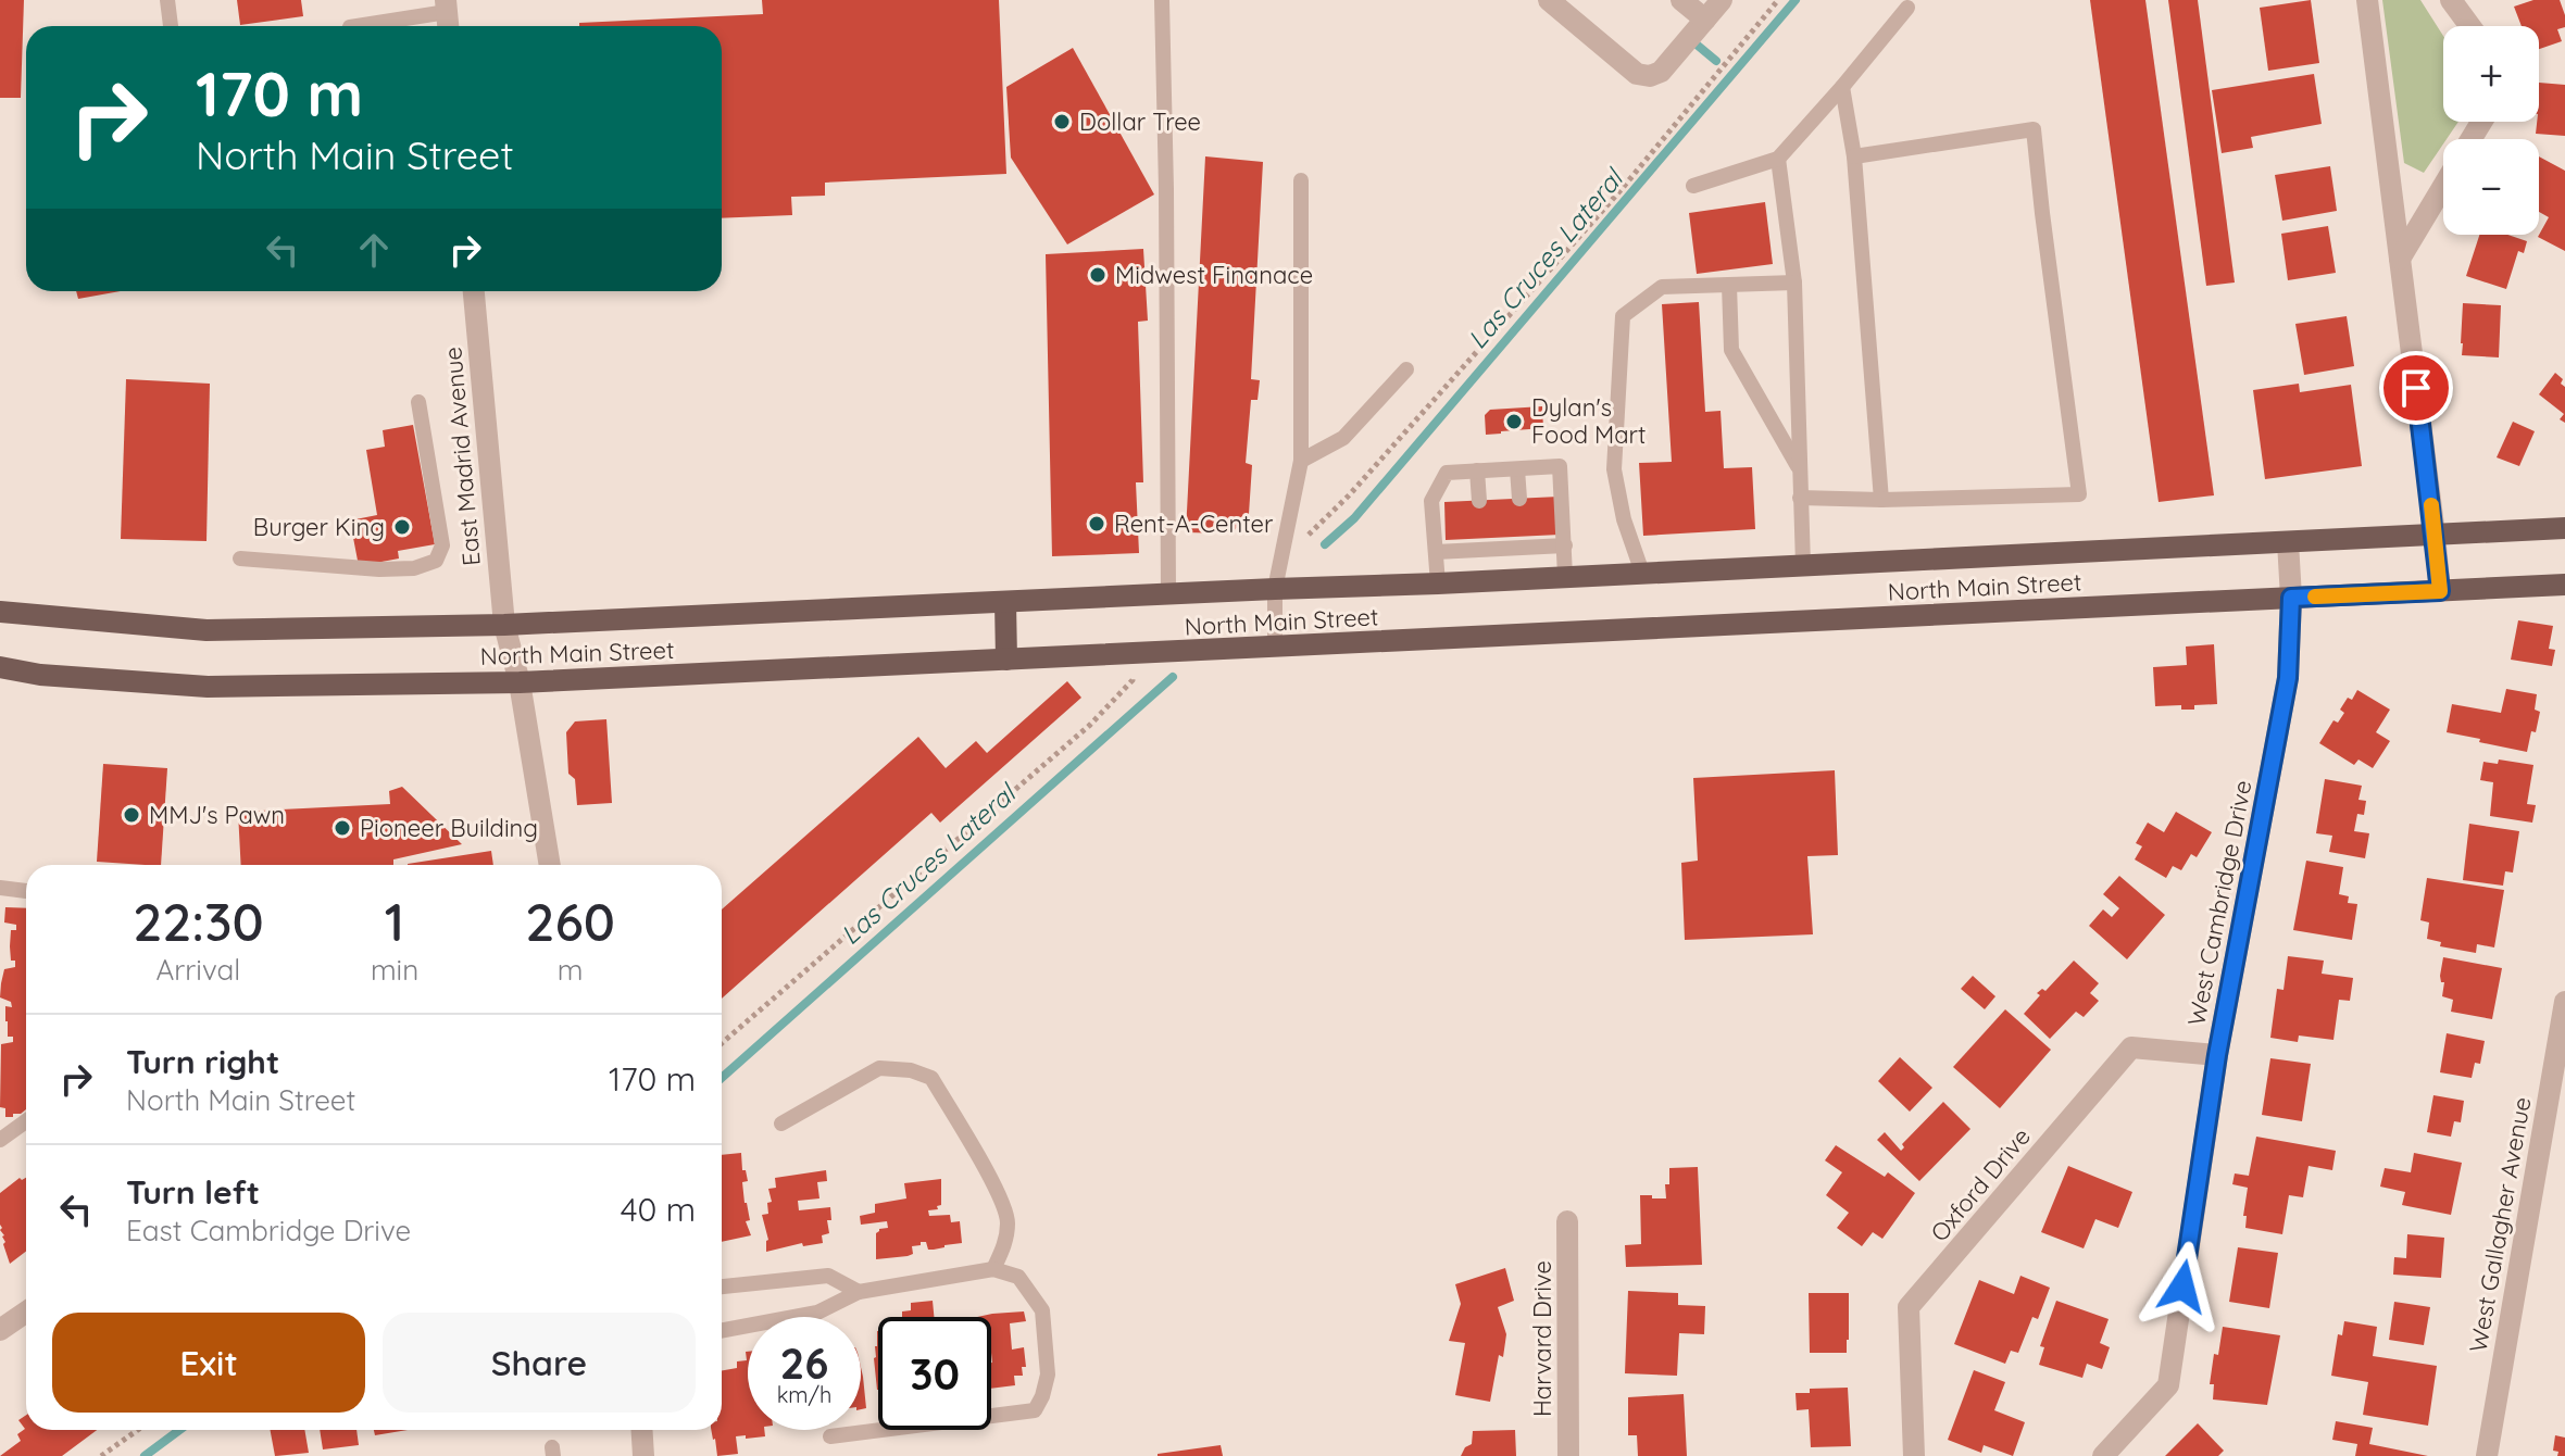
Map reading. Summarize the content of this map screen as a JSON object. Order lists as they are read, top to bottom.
{
  "streets": {
    "main road": ["North Main Street"],
    "street": [
      "East Madrid Avenue",
      "West Cambridge Drive",
      "Oxford Drive",
      "West Gallagher Avenue",
      "Harvard Drive"
    ]
  },
  "crossings": [
    ["East Madrid Avenue", "North Main Street"],
    ["North Main Street", "West Cambridge Drive"],
    ["West Cambridge Drive", "Oxford Drive"]
  ],
  "water": ["Las Cruces Lateral"],
  "places": [
    "Dollar Tree",
    "Midwest Finanace",
    "Dylan's Food Mart",
    "Rent-A-Center",
    "Burger King",
    "MMJ's Pawn",
    "Pioneer Building"
  ],
  "page": {
    "map_buttons": ["+", "−"],
    "turn": ["170 m", "North Main Street"],
    "eta": [
      "22:30",
      "Arrival",
      "1",
      "min",
      "260",
      "m"
    ],
    "list": [
      {
        "name": "Turn right",
        "note": "North Main Street",
        "value": "170 m"
      },
      {
        "name": "Turn left",
        "note": "East Cambridge Drive",
        "value": "40 m"
      }
    ],
    "buttons": ["Exit", "Share"],
    "speed": "26 km/h",
    "limit": "30"
  }
}
